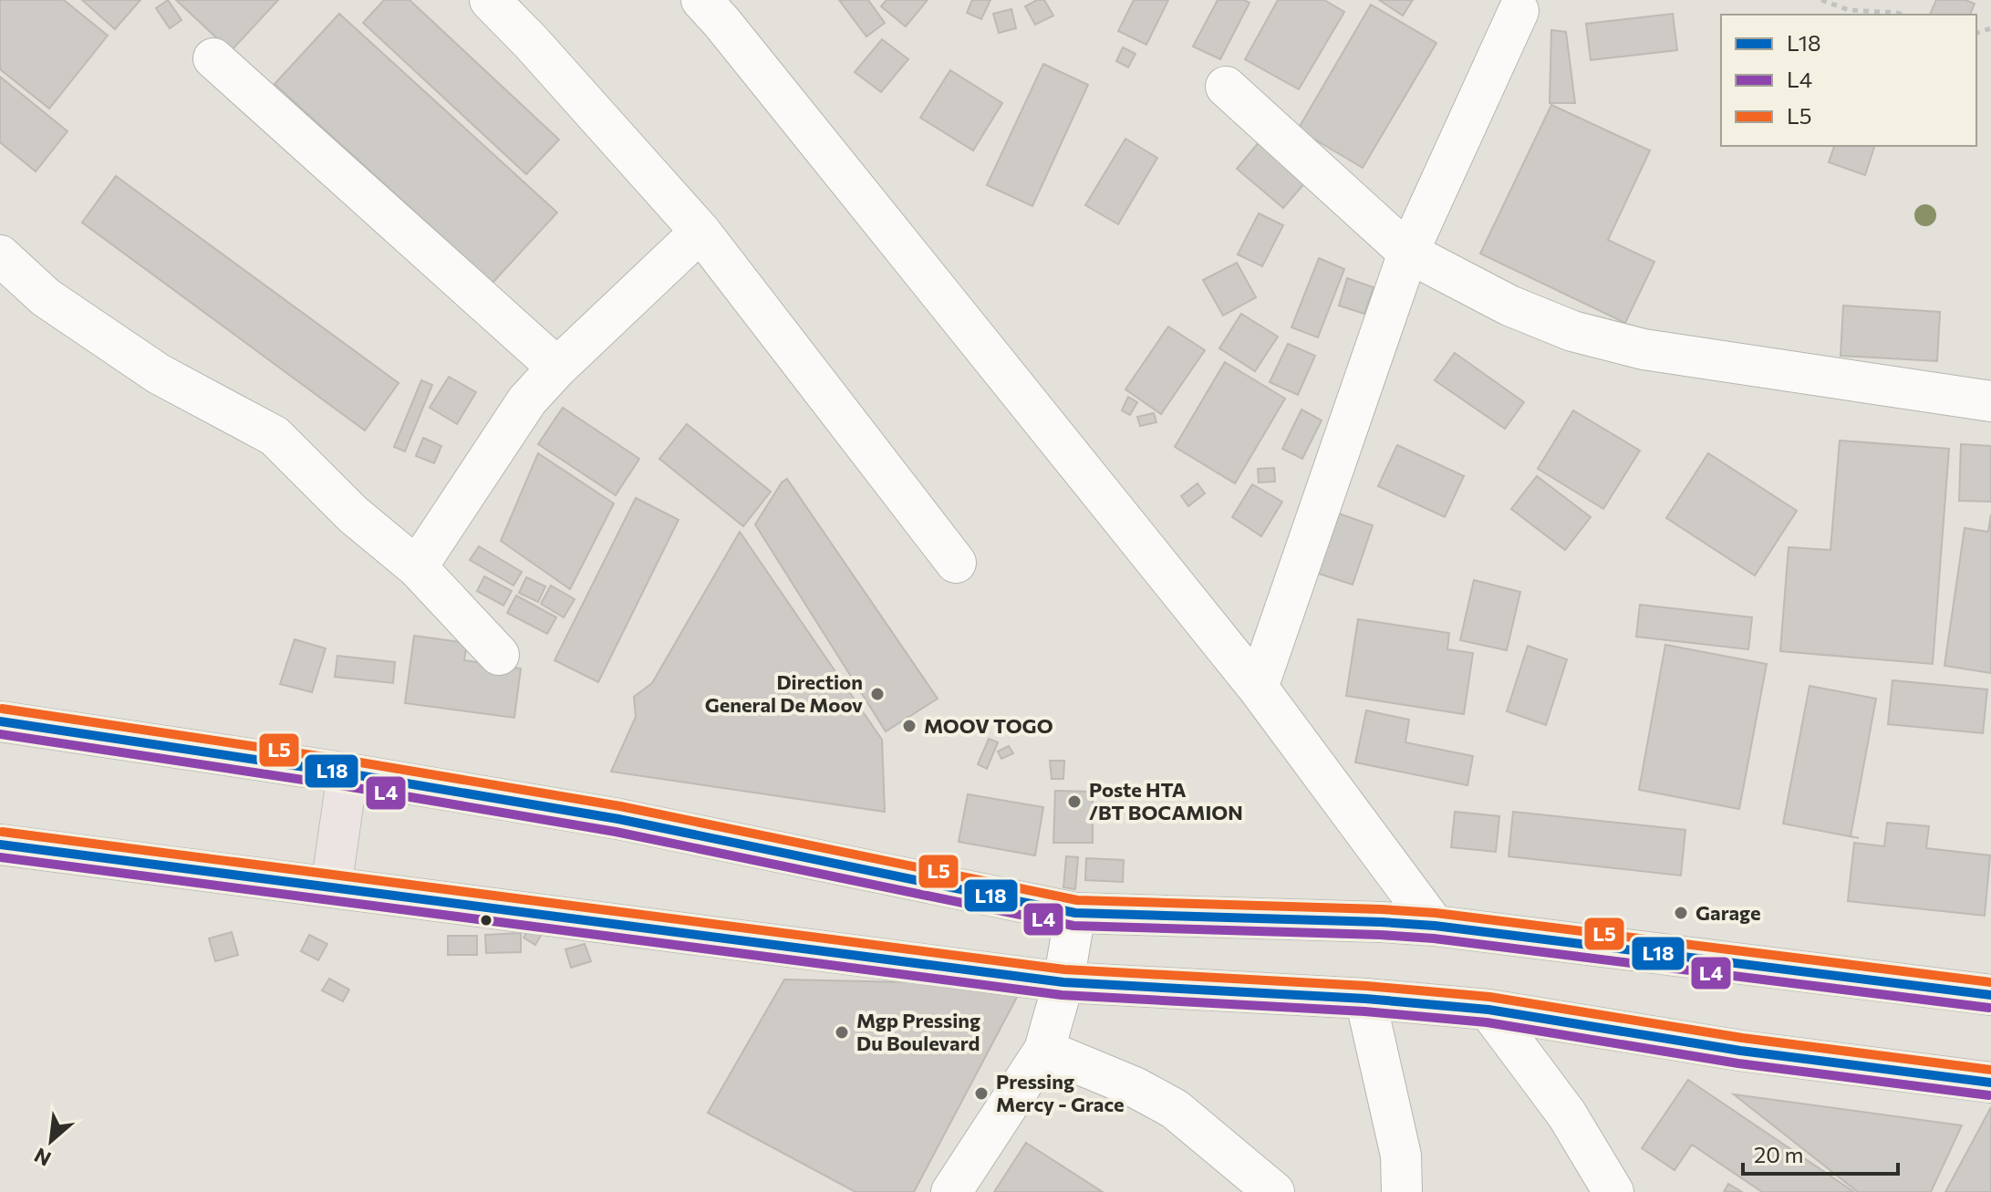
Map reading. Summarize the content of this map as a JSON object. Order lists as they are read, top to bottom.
{
  "places": [
    "Direction General De Moov",
    "MOOV TOGO",
    "Poste HTA /BT BOCAMION",
    "Garage",
    "Mgp Pressing Du Boulevard",
    "Pressing Mercy - Grace"
  ],
  "lines": ["transit line L5", "transit line L18", "transit line L4"],
  "legend": ["L18", "L4", "L5"],
  "scale_bar": "20 m",
  "north": "bottom left"
}
